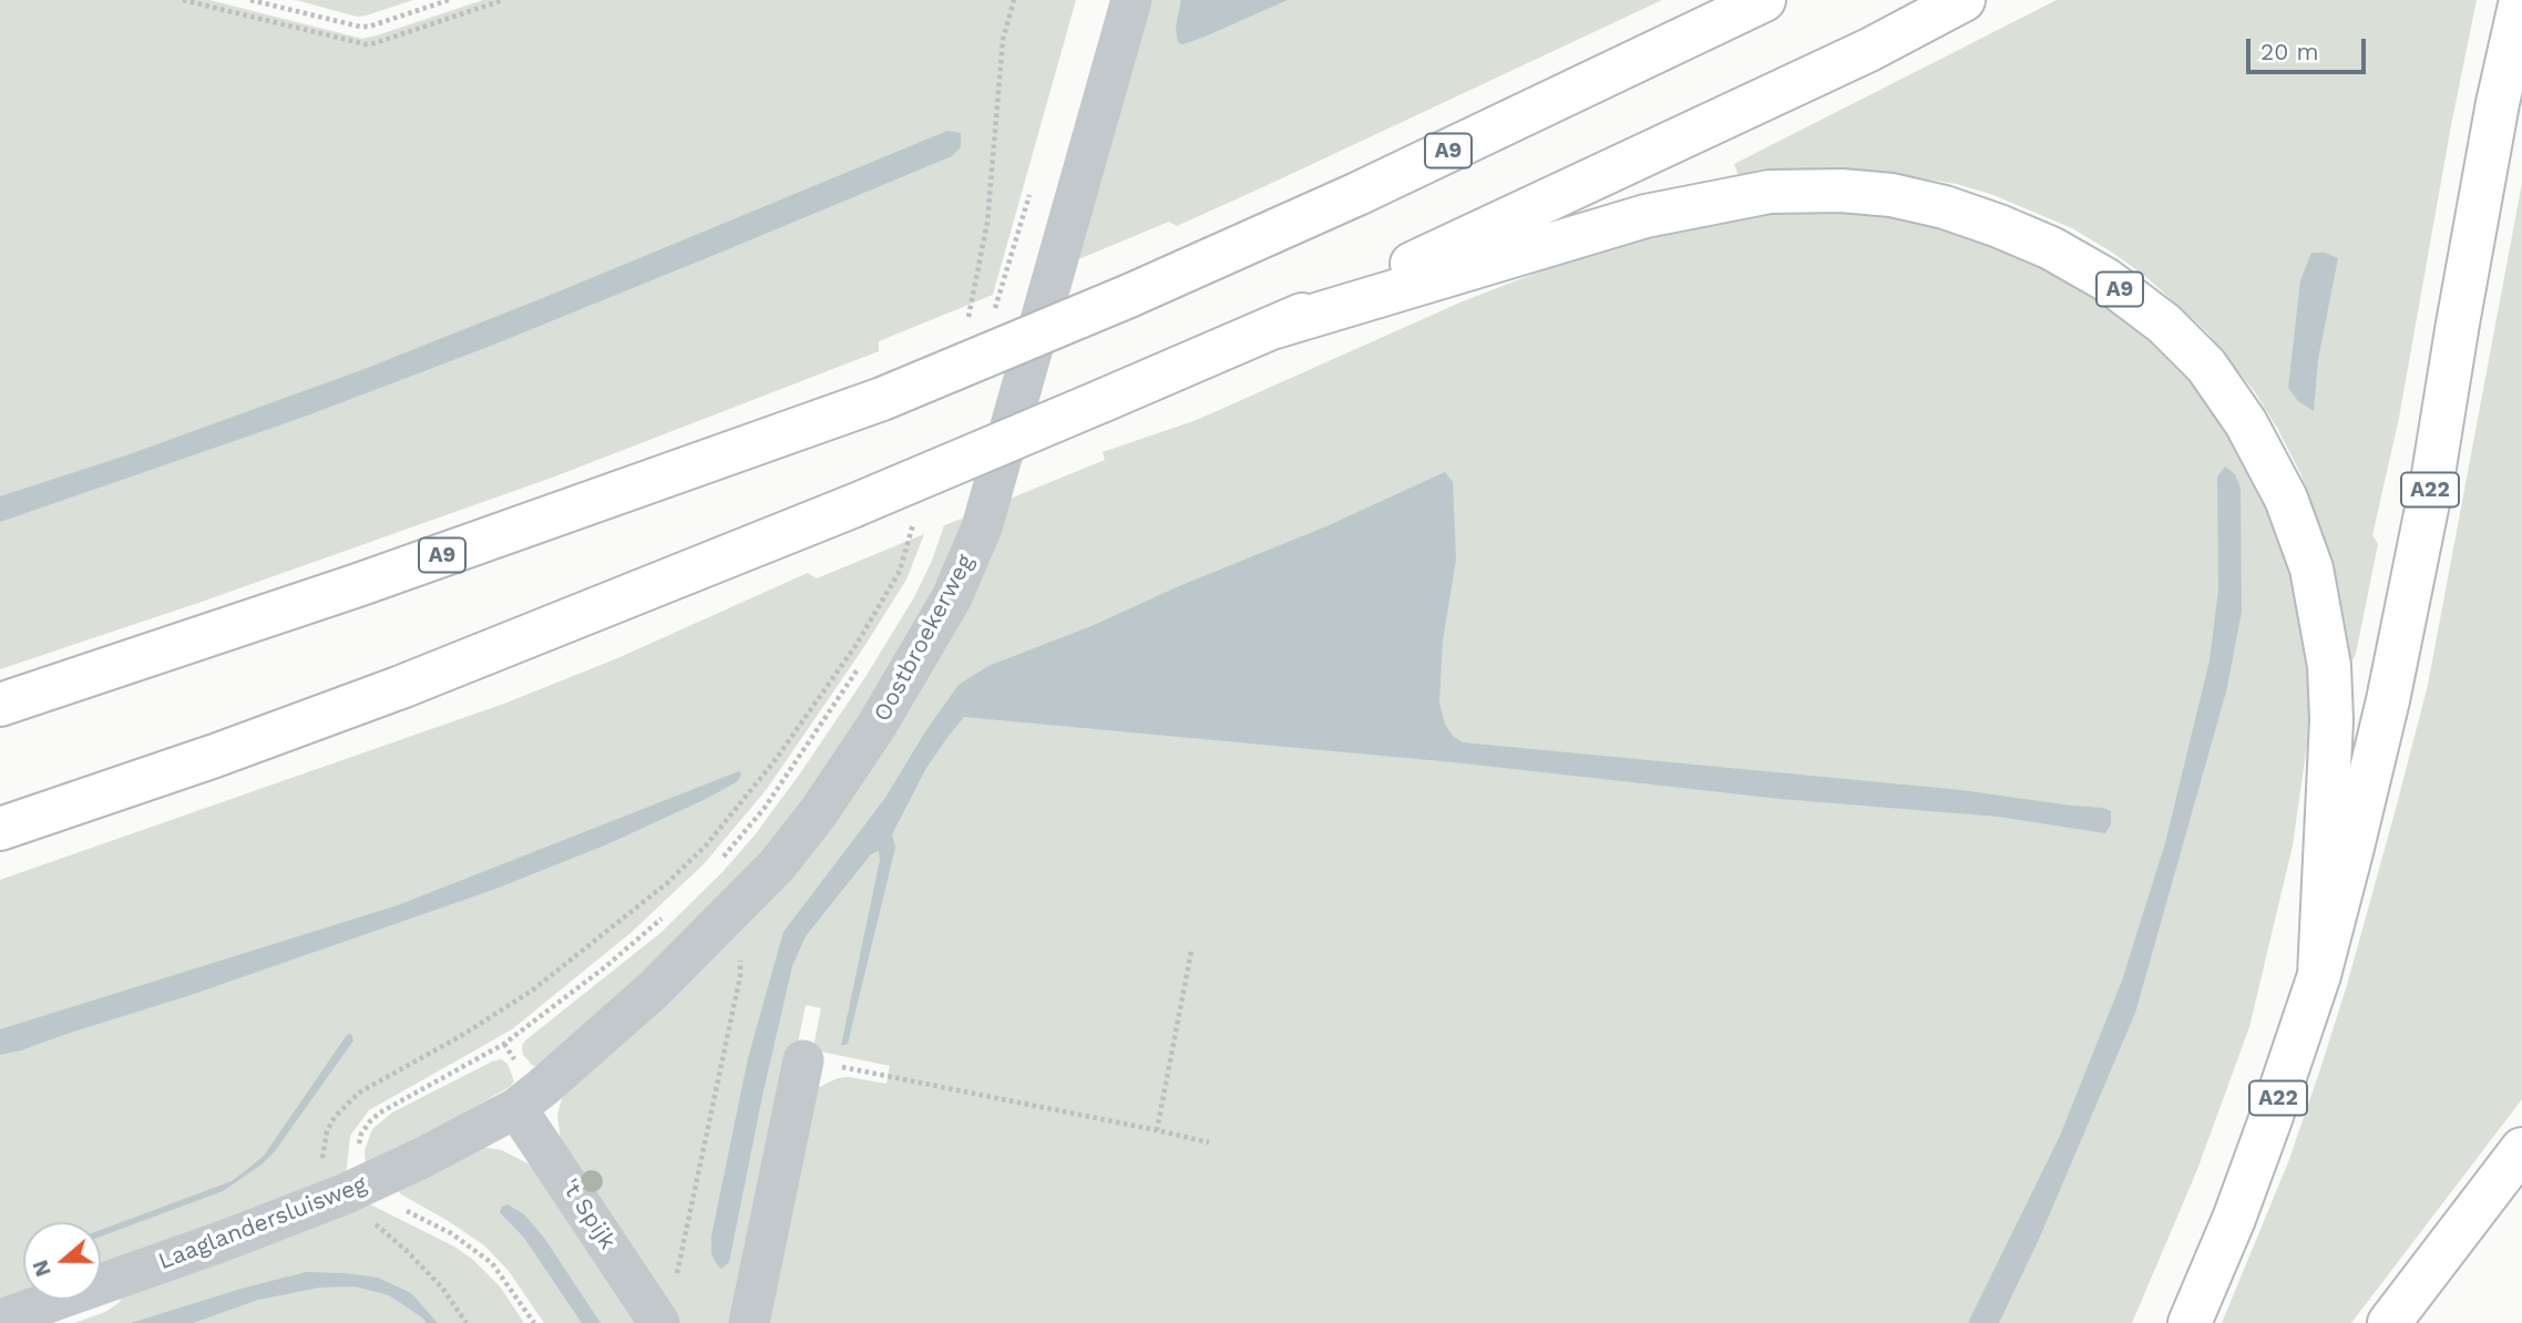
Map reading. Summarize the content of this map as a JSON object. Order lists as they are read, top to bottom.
{
  "streets": {
    "highway": ["A9", "A22"],
    "street": ["Oostbroekerweg", "'t Spijk", "Laaglandersluisweg"]
  },
  "crossings": [
    ["A9", "A22"],
    ["Oostbroekerweg", "'t Spijk"],
    ["Oostbroekerweg", "Laaglandersluisweg"],
    ["'t Spijk", "Laaglandersluisweg"]
  ],
  "scale_bar": "20 m",
  "north": "left"
}
